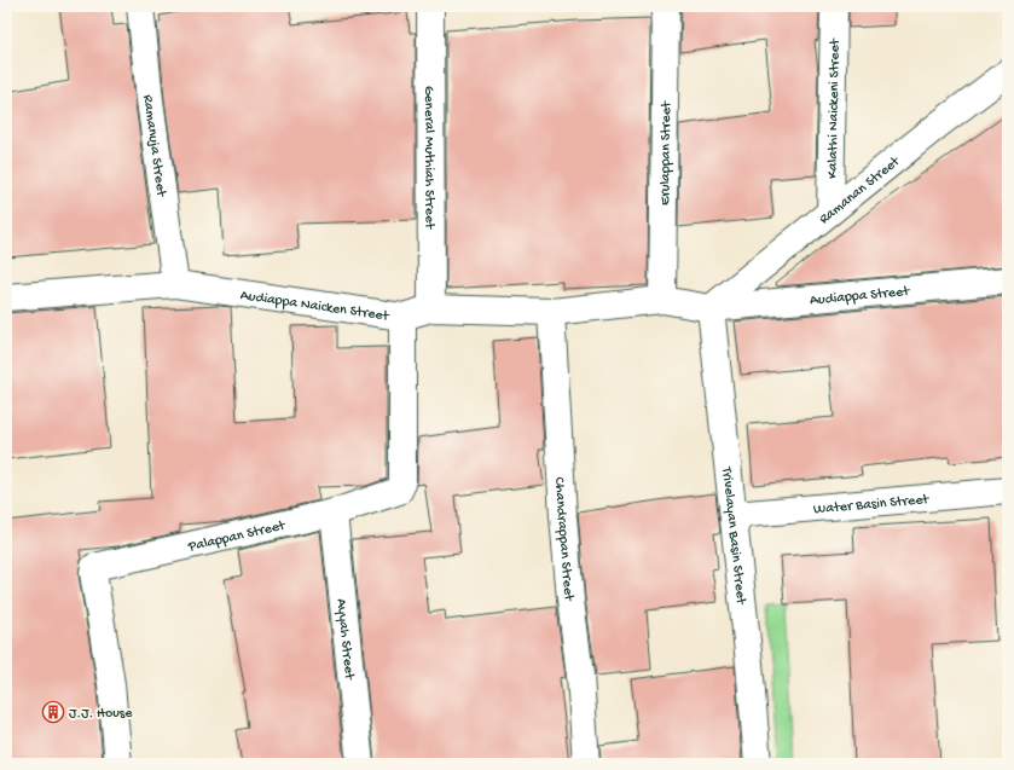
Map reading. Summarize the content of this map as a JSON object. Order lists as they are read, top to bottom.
{
  "streets": {
    "street": [
      "Kalathi Naickeni Street",
      "Ramanuja Street",
      "Erulappan Street",
      "General Muthiah Street",
      "Ramanan Street",
      "Audiappa Street",
      "Audiappa Naicken Street",
      "Water Basin Street",
      "Palappan Street",
      "Trivelayan Basin Street",
      "Chandrappan Street",
      "Ayyah Street"
    ]
  },
  "crossings": [
    ["Kalathi Naickeni Street", "Ramanan Street"],
    ["Ramanuja Street", "Audiappa Naicken Street"],
    ["Erulappan Street", "Audiappa Naicken Street"],
    ["General Muthiah Street", "Audiappa Naicken Street"],
    ["Ramanan Street", "Audiappa Street"],
    ["Ramanan Street", "Audiappa Naicken Street"],
    ["Ramanan Street", "Trivelayan Basin Street"],
    ["Audiappa Street", "Audiappa Naicken Street"],
    ["Audiappa Street", "Trivelayan Basin Street"],
    ["Audiappa Naicken Street", "Palappan Street"],
    ["Audiappa Naicken Street", "Trivelayan Basin Street"],
    ["Audiappa Naicken Street", "Chandrappan Street"],
    ["Water Basin Street", "Trivelayan Basin Street"],
    ["Palappan Street", "Ayyah Street"]
  ],
  "places": {
    "building": ["J.J. House"]
  }
}
